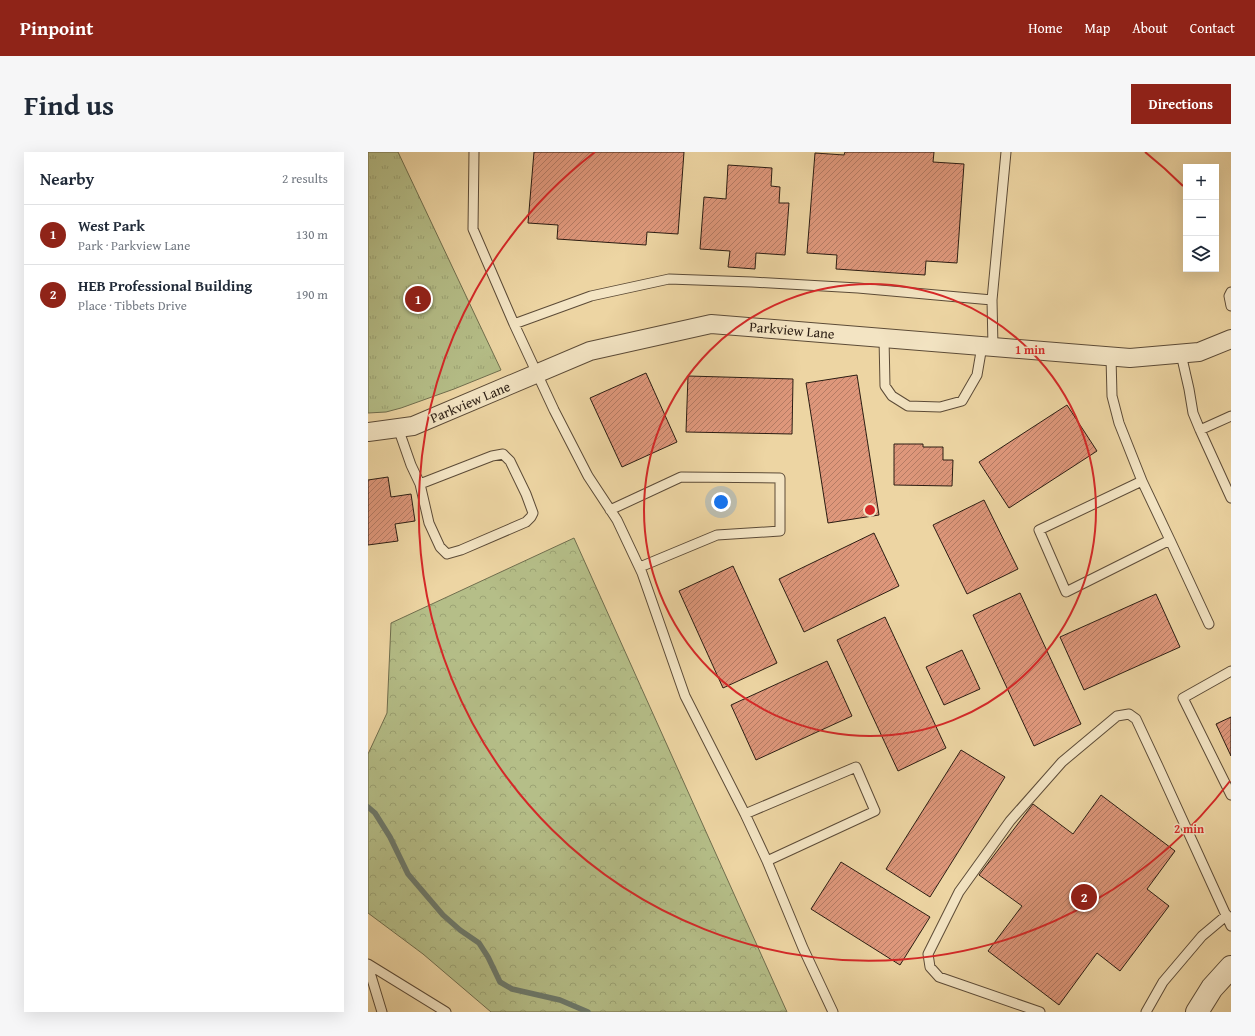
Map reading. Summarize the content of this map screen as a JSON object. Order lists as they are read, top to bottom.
{
  "streets": {
    "street": ["Parkview Lane"]
  },
  "page": {
    "header": "Pinpoint",
    "nav": [
      "Home",
      "Map",
      "About",
      "Contact"
    ],
    "title": "Find us",
    "buttons": "Directions",
    "heading": ["Nearby", "2 results"],
    "map_buttons": ["+", "−"],
    "list": [
      {
        "mark": "1",
        "name": "West Park",
        "note": "Park · Parkview Lane",
        "value": "130 m"
      },
      {
        "mark": "2",
        "name": "HEB Professional Building",
        "note": "Place · Tibbets Drive",
        "value": "190 m"
      }
    ],
    "pins": ["1", "2"]
  },
  "rings": ["1 min", "2 min"]
}
